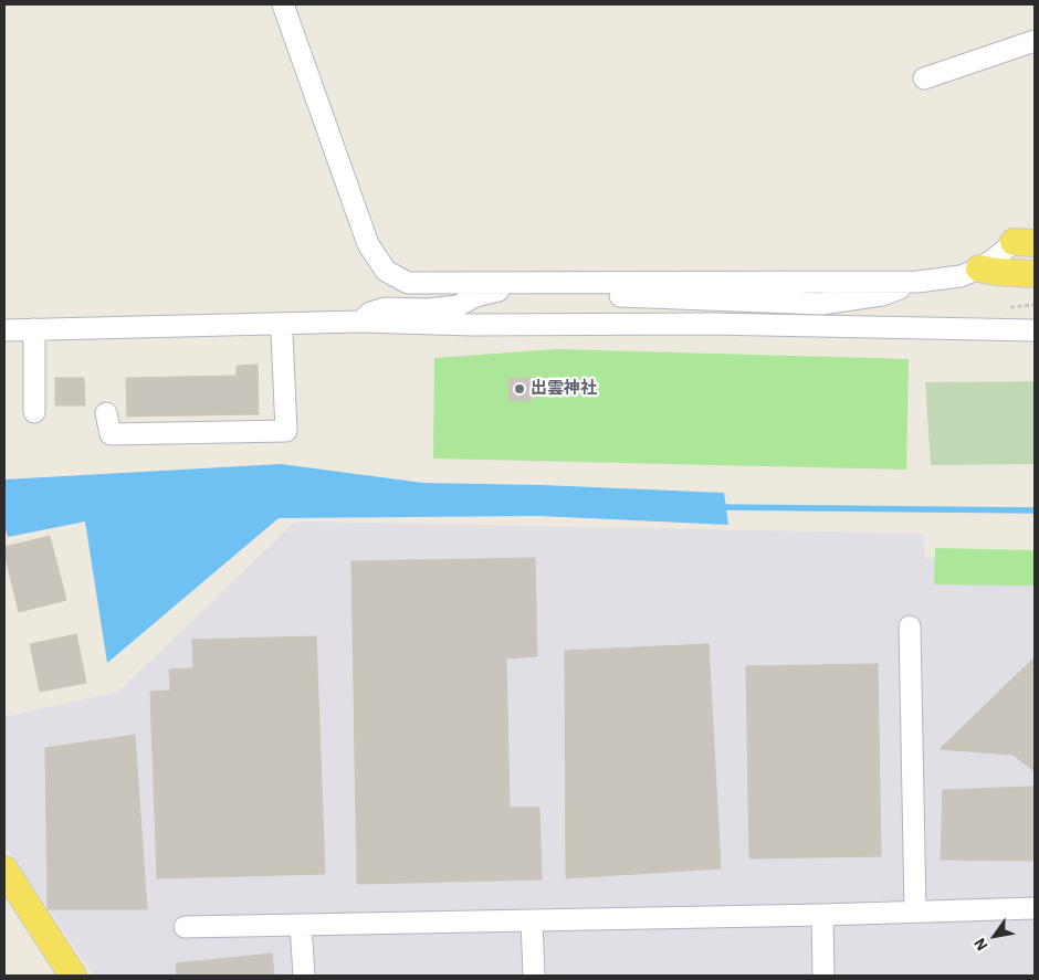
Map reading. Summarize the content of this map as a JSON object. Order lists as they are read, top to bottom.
{
  "places": ["出雲神社"],
  "north": "bottom left"
}
